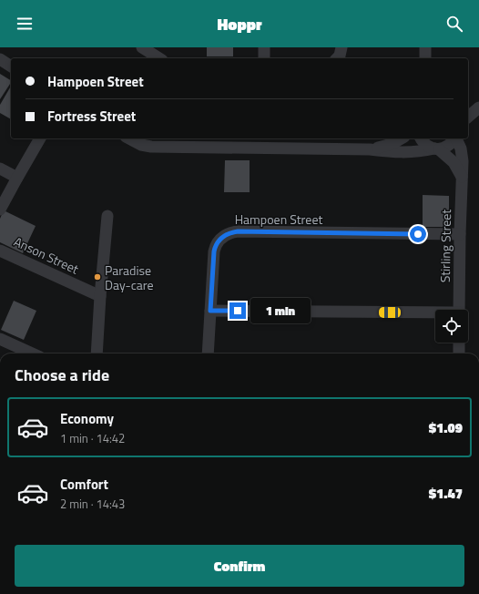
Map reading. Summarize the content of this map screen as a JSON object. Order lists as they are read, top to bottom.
{
  "streets": {
    "street": ["Hampoen Street", "Stirling Street", "Anson Street"]
  },
  "crossings": [
    ["Hampoen Street", "Stirling Street"]
  ],
  "places": ["Paradise Day-care"],
  "page": {
    "header": "Hoppr",
    "banner": ["Hampoen Street", "Fortress Street"],
    "bubble": "1 min",
    "heading": "Choose a ride",
    "list": [
      {
        "name": "Economy",
        "note": "1 min · 14:42",
        "value": "$1.09"
      },
      {
        "name": "Comfort",
        "note": "2 min · 14:43",
        "value": "$1.47"
      }
    ],
    "buttons": "Confirm"
  }
}
